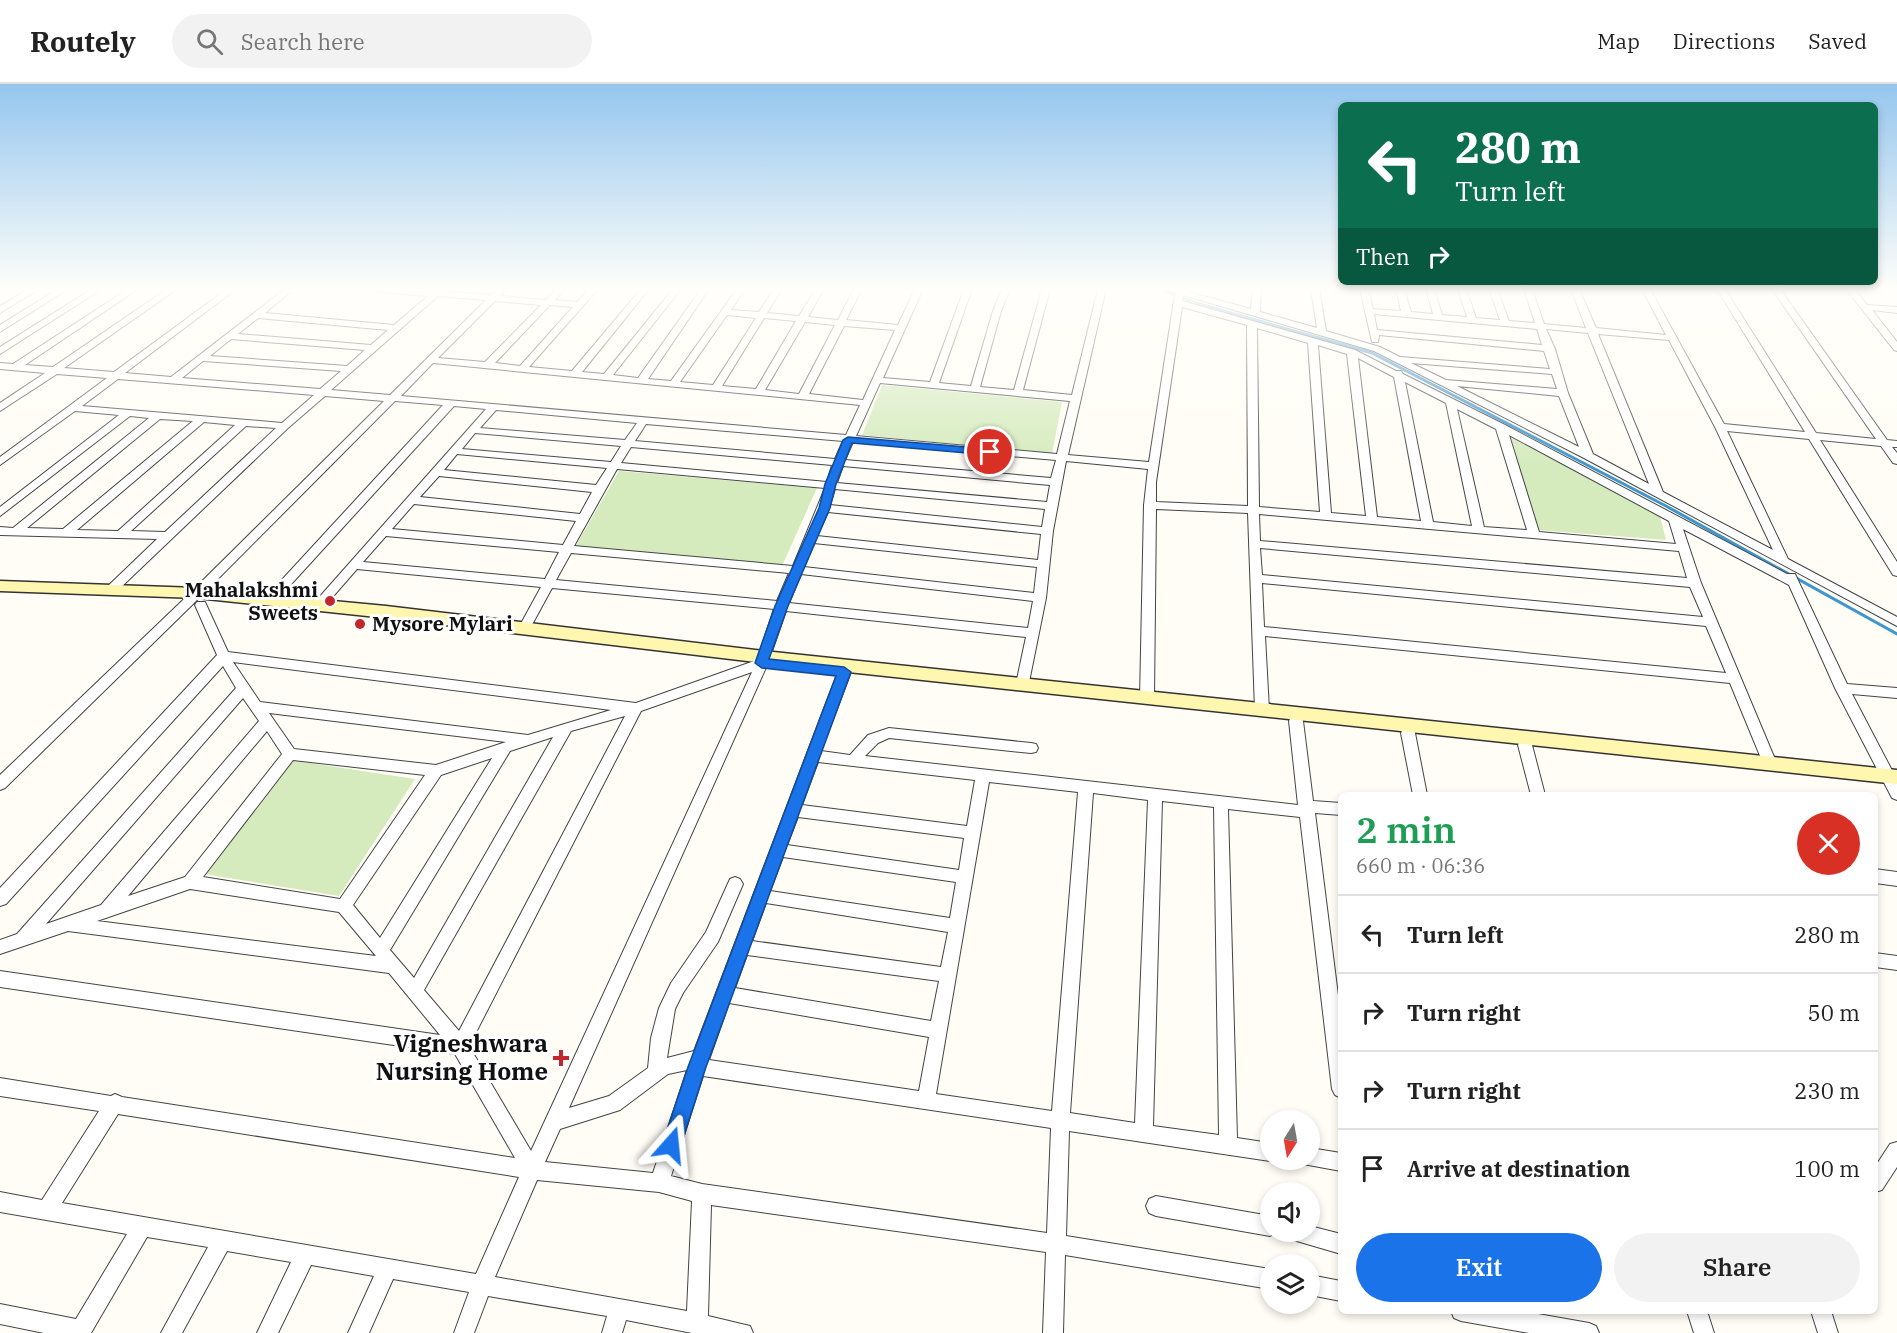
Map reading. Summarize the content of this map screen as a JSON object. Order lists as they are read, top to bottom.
{
  "places": {
    "other": ["Mahalakshmi Sweets", "Mysore Mylari"],
    "health": ["Vigneshwara Nursing Home"]
  },
  "north": "bottom",
  "page": {
    "header": "Routely",
    "search": "Search here",
    "nav": ["Map", "Directions", "Saved"],
    "turn": ["280 m", "Turn left"],
    "then": "Then",
    "heading": ["2 min", "660 m · 06:36"],
    "list": [
      {
        "name": "Turn left",
        "value": "280 m"
      },
      {
        "name": "Turn right",
        "value": "50 m"
      },
      {
        "name": "Turn right",
        "value": "230 m"
      },
      {
        "name": "Arrive at destination",
        "value": "100 m"
      }
    ],
    "buttons": ["Exit", "Share"]
  }
}
